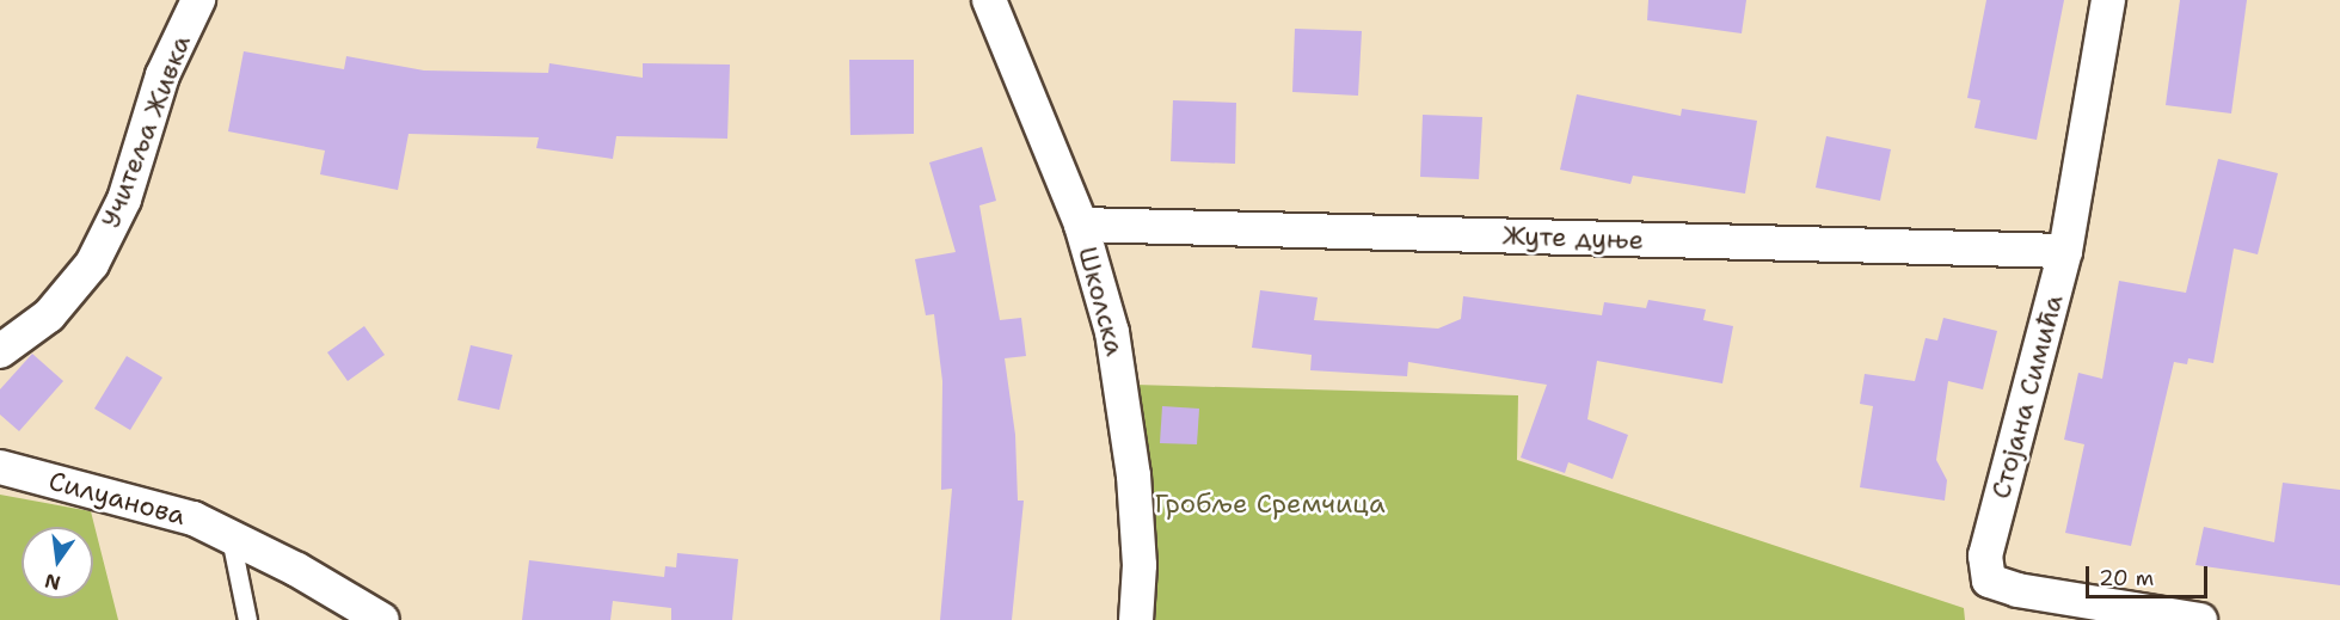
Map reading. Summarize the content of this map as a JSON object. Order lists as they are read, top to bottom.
{
  "streets": {
    "street": [
      "Учитеља Живка",
      "Жуте дуње",
      "Школска",
      "Стојана Симића",
      "Силуанова"
    ]
  },
  "crossings": [
    ["Жуте дуње", "Школска"],
    ["Жуте дуње", "Стојана Симића"]
  ],
  "parks": ["Гробље Сремчица"],
  "scale_bar": "20 m",
  "north": "bottom"
}
